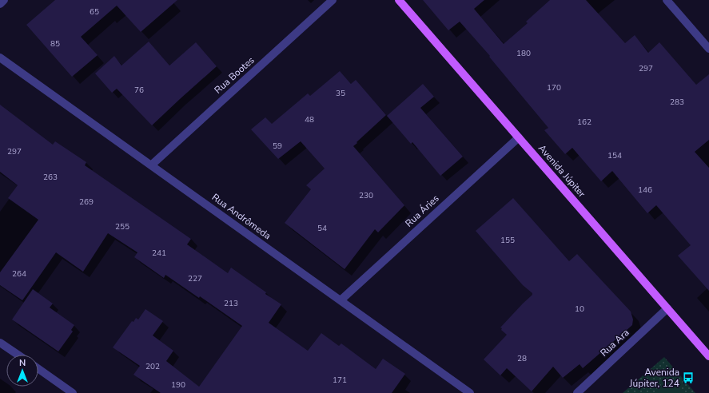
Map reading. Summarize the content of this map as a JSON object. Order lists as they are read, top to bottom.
{
  "streets": {
    "main road": ["Avenida Júpiter"],
    "street": [
      "Rua Bootes",
      "Rua Áries",
      "Rua Andrômeda",
      "Rua Ara"
    ]
  },
  "crossings": [
    ["Rua Bootes", "Rua Andrômeda"],
    ["Avenida Júpiter", "Rua Áries"],
    ["Avenida Júpiter", "Rua Ara"],
    ["Rua Áries", "Rua Andrômeda"]
  ],
  "places": {
    "bus stop": ["Avenida Júpiter, 124"]
  },
  "house_numbers": [
    "65",
    "85",
    "180",
    "297",
    "170",
    "76",
    "35",
    "283",
    "48",
    "162",
    "59",
    "297",
    "154",
    "263",
    "146",
    "230",
    "269",
    "255",
    "54",
    "155",
    "241",
    "264",
    "227",
    "213",
    "10",
    "28",
    "202",
    "171",
    "190"
  ],
  "north": "top"
}
